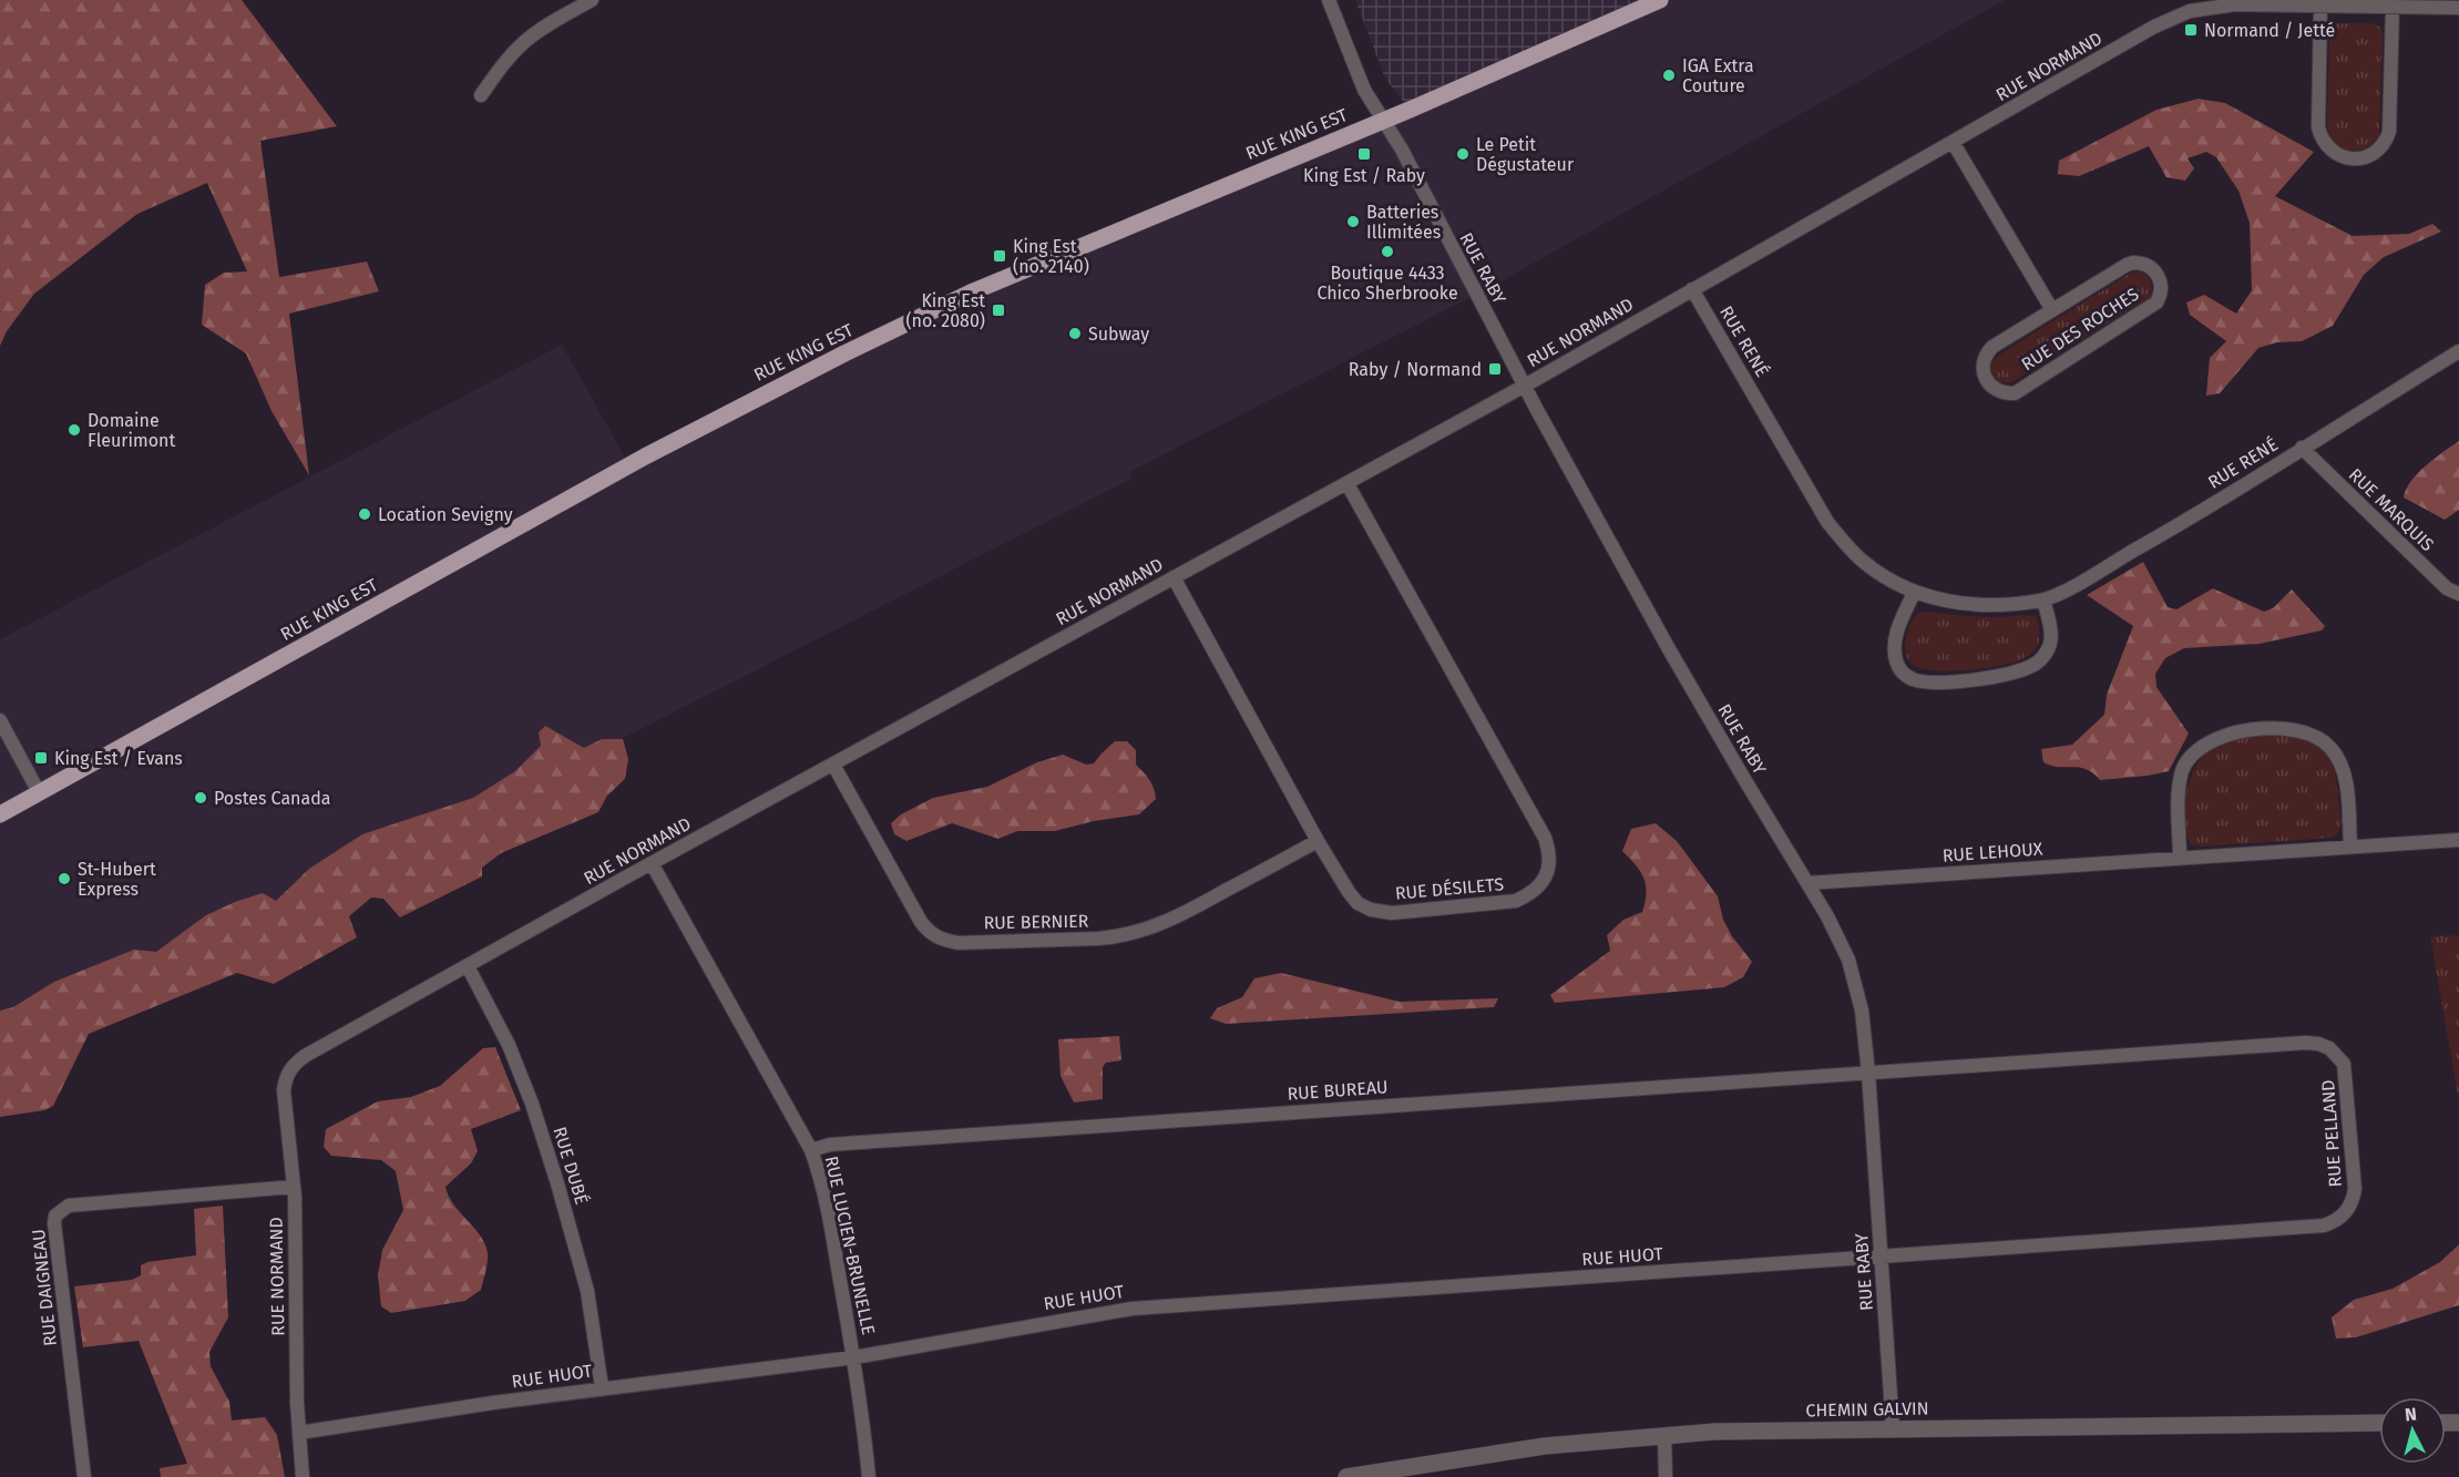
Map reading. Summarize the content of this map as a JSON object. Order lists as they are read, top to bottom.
{
  "streets": {
    "main road": ["RUE KING EST"],
    "street": [
      "RUE NORMAND",
      "RUE RABY",
      "RUE DES ROCHES",
      "RUE RENÉ",
      "RUE MARQUIS",
      "RUE LEHOUX",
      "RUE DÉSILETS",
      "RUE BERNIER",
      "RUE BUREAU",
      "RUE PELLAND",
      "RUE DUBÉ",
      "RUE LUCIEN-BRUNELLE",
      "RUE HUOT",
      "RUE DAIGNEAU",
      "CHEMIN GALVIN"
    ]
  },
  "crossings": [
    ["RUE NORMAND", "RUE RABY"],
    ["RUE NORMAND", "RUE DES ROCHES"],
    ["RUE NORMAND", "RUE RENÉ"],
    ["RUE NORMAND", "RUE DÉSILETS"],
    ["RUE NORMAND", "RUE BERNIER"],
    ["RUE NORMAND", "RUE DUBÉ"],
    ["RUE NORMAND", "RUE LUCIEN-BRUNELLE"],
    ["RUE NORMAND", "RUE HUOT"],
    ["RUE NORMAND", "RUE DAIGNEAU"],
    ["RUE KING EST", "RUE RABY"],
    ["RUE RABY", "RUE LEHOUX"],
    ["RUE RABY", "RUE BUREAU"],
    ["RUE RABY", "RUE PELLAND"],
    ["RUE RABY", "RUE HUOT"],
    ["RUE RABY", "CHEMIN GALVIN"],
    ["RUE RENÉ", "RUE MARQUIS"],
    ["RUE DÉSILETS", "RUE BERNIER"],
    ["RUE BUREAU", "RUE PELLAND"],
    ["RUE BUREAU", "RUE LUCIEN-BRUNELLE"],
    ["RUE PELLAND", "RUE HUOT"],
    ["RUE DUBÉ", "RUE HUOT"],
    ["RUE LUCIEN-BRUNELLE", "RUE HUOT"]
  ],
  "places": {
    "transit": [
      "Normand / Jetté",
      "King Est / Raby",
      "King Est (no. 2140)",
      "King Est (no. 2080)",
      "Raby / Normand",
      "King Est / Evans"
    ],
    "other": [
      "IGA Extra Couture",
      "Le Petit Dégustateur",
      "Batteries Illimitées",
      "Boutique 4433 Chico Sherbrooke",
      "Subway",
      "Domaine Fleurimont",
      "Location Sevigny",
      "Postes Canada",
      "St-Hubert Express"
    ]
  },
  "north": "top"
}
